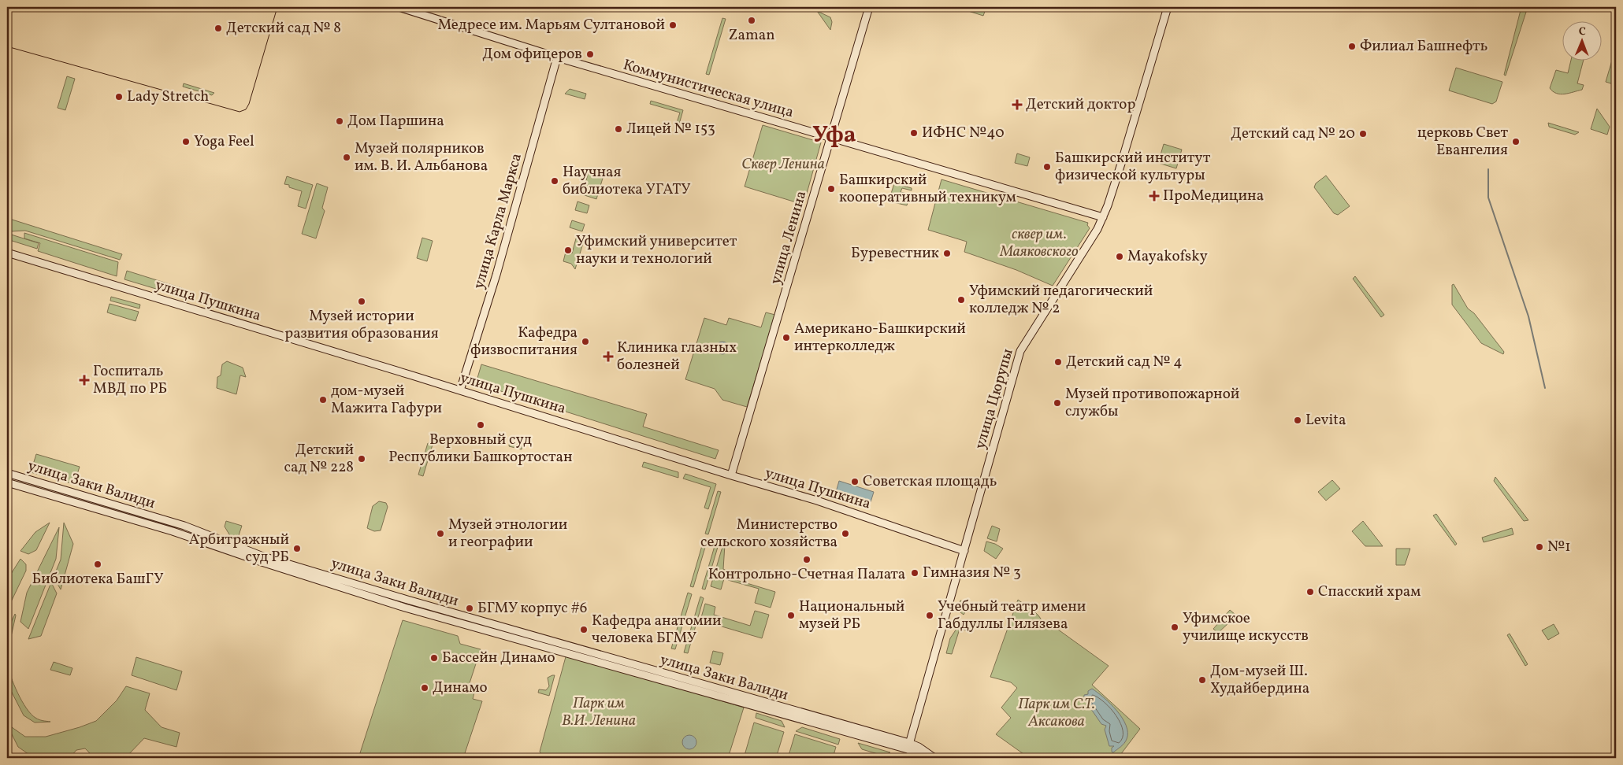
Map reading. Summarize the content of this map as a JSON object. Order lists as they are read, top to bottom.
{
  "streets": {
    "main road": [
      "Коммунистическая улица",
      "улица Карла Маркса",
      "улица Ленина",
      "улица Пушкина",
      "улица Цюрупы",
      "улица Заки Валиди"
    ]
  },
  "crossings": [
    ["Коммунистическая улица", "улица Карла Маркса"],
    ["Коммунистическая улица", "улица Ленина"],
    ["Коммунистическая улица", "улица Цюрупы"],
    ["улица Карла Маркса", "улица Пушкина"],
    ["улица Ленина", "улица Пушкина"],
    ["улица Пушкина", "улица Цюрупы"],
    ["улица Цюрупы", "улица Заки Валиди"]
  ],
  "districts": ["Уфа"],
  "parks": [
    "Сквер Ленина",
    "сквер им. Маяковского",
    "Парк им В.И. Ленина",
    "Парк им С.Т. Аксакова"
  ],
  "places": {
    "other": [
      "Zaman",
      "Медресе им. Марьям Султановой",
      "Детский сад № 8",
      "Филиал Башнефть",
      "Дом офицеров",
      "Lady Stretch",
      "Дом Паршина",
      "Лицей № 153",
      "ИФНС №40",
      "Детский сад № 20",
      "Yoga Feel",
      "церковь Свет Евангелия",
      "Музей полярников им. В. И. Альбанова",
      "Башкирский институт физической культуры",
      "Научная библиотека УГАТУ",
      "Башкирский кооперативный техникум",
      "Уфимский университет науки и технологий",
      "Буревестник",
      "Mayakofsky",
      "Уфимский педагогический колледж № 2",
      "Музей истории развития образования",
      "Американо-Башкирский интерколледж",
      "Кафедра физвоспитания",
      "Детский сад № 4",
      "дом-музей Мажита Гафури",
      "Музей противопожарной службы",
      "Levita",
      "Верховный суд Республики Башкортостан",
      "Детский сад № 228",
      "Советская площадь",
      "Музей этнологии и географии",
      "Министерство сельского хозяйства",
      "№1",
      "Арбитражный суд РБ",
      "Контрольно-Счетная Палата",
      "Библиотека БашГУ",
      "Гимназия № 3",
      "Спасский храм",
      "БГМУ корпус #6",
      "Национальный музей РБ",
      "Учебный театр имени Габдуллы Гилязева",
      "Уфимское училище искусств",
      "Кафедра анатомии человека БГМУ",
      "Бассейн Динамо",
      "Дом-музей Ш. Худайбердина",
      "Динамо"
    ],
    "health": [
      "Детский доктор",
      "ПроМедицина",
      "Клиника глазных болезней",
      "Госпиталь МВД по РБ"
    ]
  },
  "north": "top"
}
